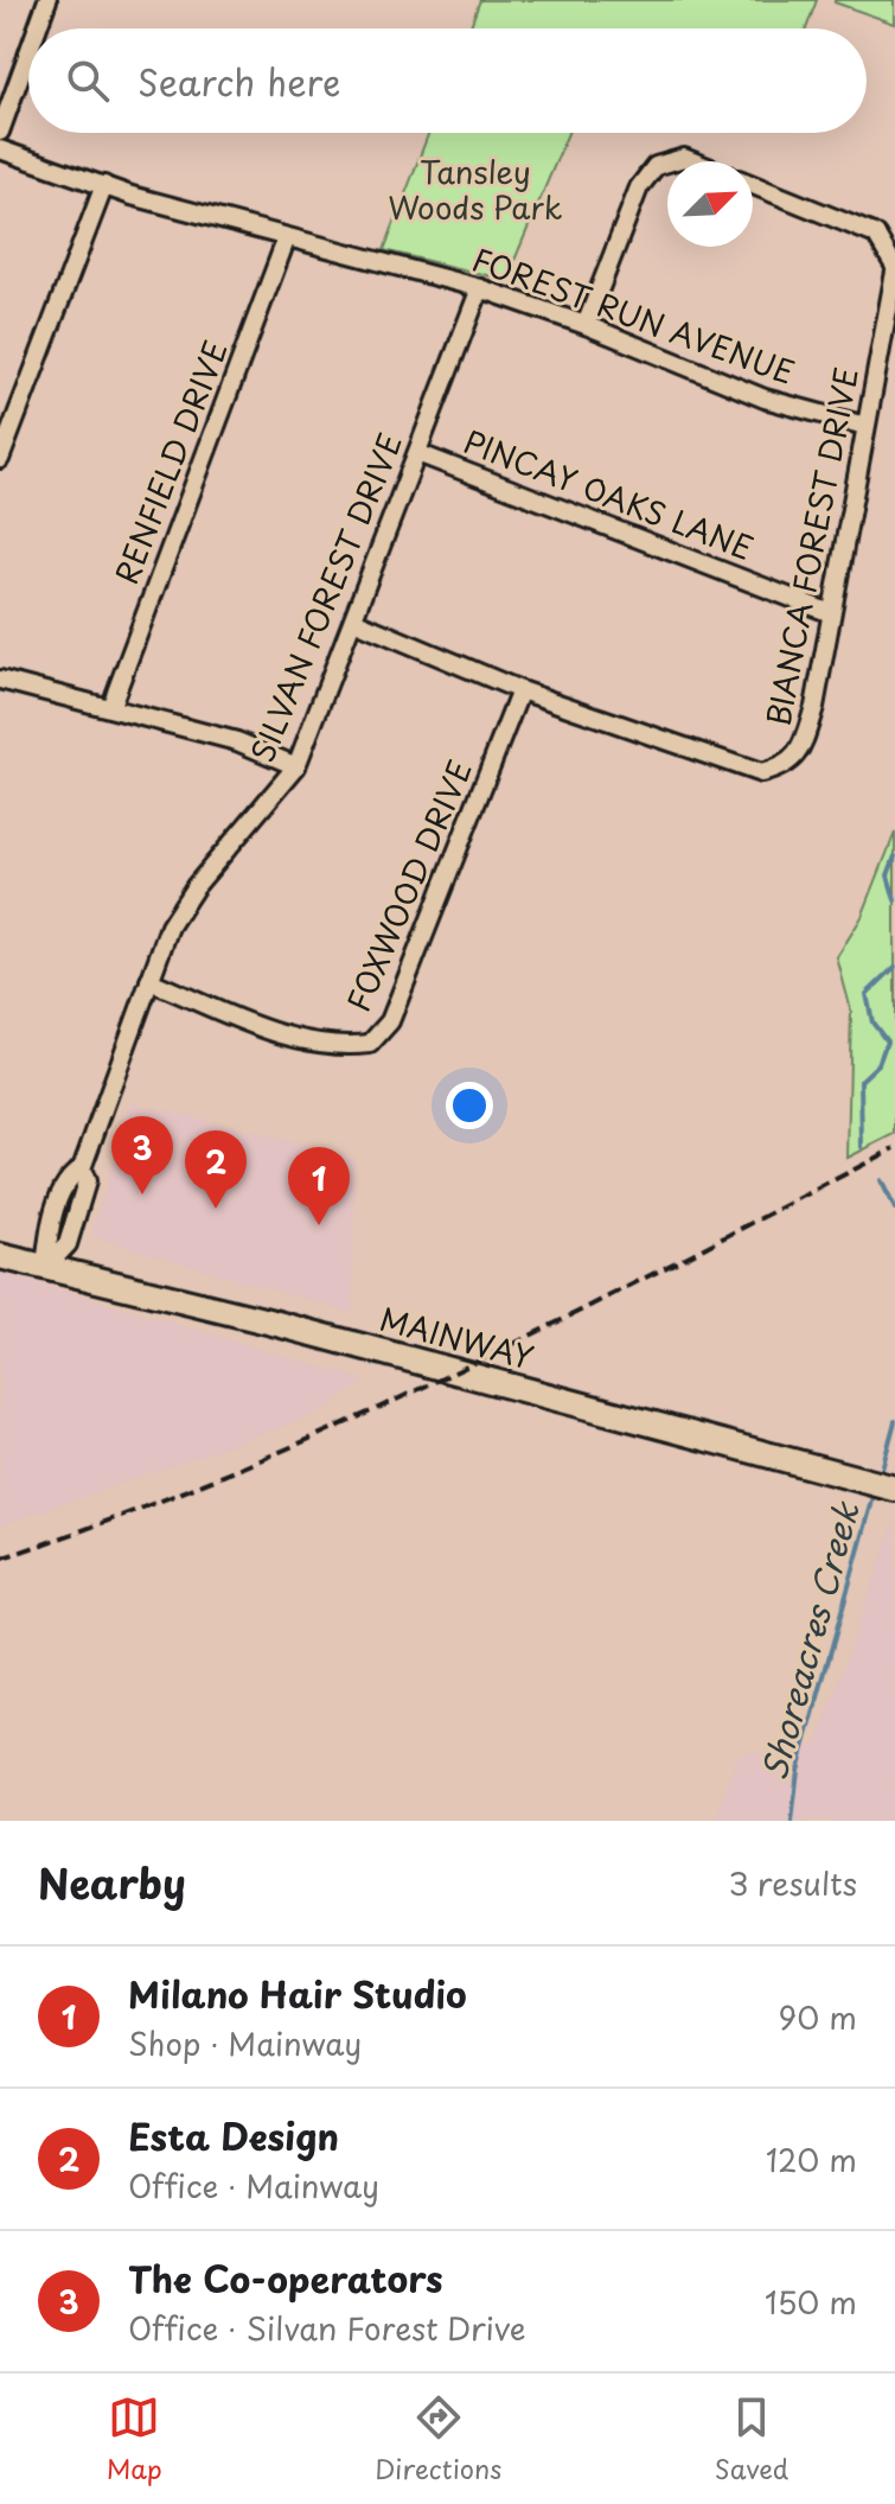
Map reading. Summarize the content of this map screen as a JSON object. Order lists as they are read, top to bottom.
{
  "streets": {
    "street": [
      "FOREST RUN AVENUE",
      "RENFIELD DRIVE",
      "PINCAY OAKS LANE",
      "BIANCA FOREST DRIVE",
      "SILVAN FOREST DRIVE",
      "FOXWOOD DRIVE",
      "MAINWAY"
    ]
  },
  "crossings": [
    ["FOREST RUN AVENUE", "RENFIELD DRIVE"],
    ["FOREST RUN AVENUE", "BIANCA FOREST DRIVE"],
    ["FOREST RUN AVENUE", "SILVAN FOREST DRIVE"],
    ["PINCAY OAKS LANE", "BIANCA FOREST DRIVE"],
    ["PINCAY OAKS LANE", "SILVAN FOREST DRIVE"],
    ["BIANCA FOREST DRIVE", "SILVAN FOREST DRIVE"],
    ["BIANCA FOREST DRIVE", "FOXWOOD DRIVE"],
    ["SILVAN FOREST DRIVE", "FOXWOOD DRIVE"],
    ["SILVAN FOREST DRIVE", "MAINWAY"]
  ],
  "water": ["Shoreacres Creek"],
  "parks": ["Tansley Woods Park"],
  "north": "top right",
  "page": {
    "search": "Search here",
    "pins": ["3", "2", "1"],
    "heading": ["Nearby", "3 results"],
    "list": [
      {
        "mark": "1",
        "name": "Milano Hair Studio",
        "note": "Shop · Mainway",
        "value": "90 m"
      },
      {
        "mark": "2",
        "name": "Esta Design",
        "note": "Office · Mainway",
        "value": "120 m"
      },
      {
        "mark": "3",
        "name": "The Co-operators",
        "note": "Office · Silvan Forest Drive",
        "value": "150 m"
      }
    ],
    "nav": ["Map", "Directions", "Saved"]
  }
}
